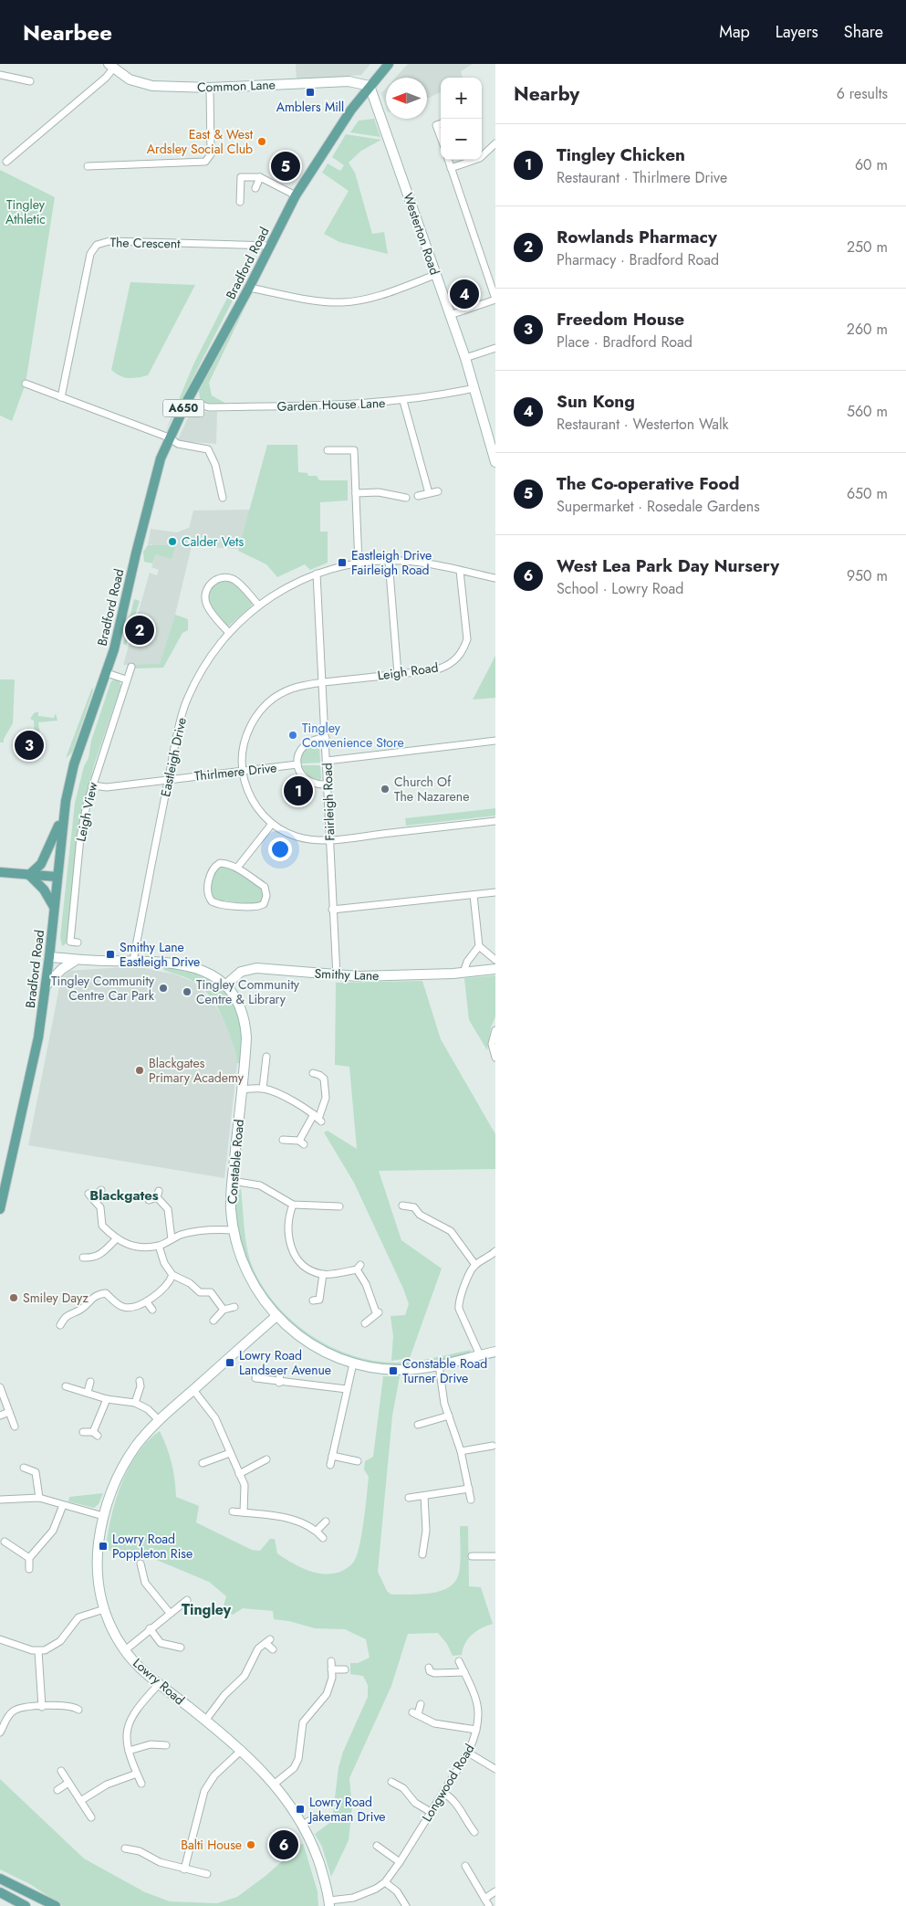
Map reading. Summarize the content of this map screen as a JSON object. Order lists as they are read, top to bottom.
{
  "streets": {
    "main road": ["Bradford Road", "A650"],
    "street": [
      "Common Lane",
      "Westerton Road",
      "The Crescent",
      "Garden House Lane",
      "Leigh Road",
      "Eastleigh Drive",
      "Thirlmere Drive",
      "Fairleigh Road",
      "Leigh View",
      "Smithy Lane",
      "Constable Road",
      "Lowry Road",
      "Longwood Road"
    ]
  },
  "crossings": [
    ["Common Lane", "Westerton Road"],
    ["Common Lane", "Bradford Road"],
    ["Westerton Road", "Bradford Road"],
    ["Westerton Road", "Garden House Lane"],
    ["The Crescent", "Bradford Road"],
    ["Bradford Road", "Garden House Lane"],
    ["Leigh Road", "Eastleigh Drive"],
    ["Leigh Road", "Thirlmere Drive"],
    ["Leigh Road", "Fairleigh Road"],
    ["Eastleigh Drive", "Thirlmere Drive"],
    ["Eastleigh Drive", "Fairleigh Road"],
    ["Thirlmere Drive", "Leigh View"],
    ["Fairleigh Road", "Smithy Lane"],
    ["Smithy Lane", "Constable Road"],
    ["Constable Road", "Lowry Road"],
    ["Lowry Road", "Longwood Road"]
  ],
  "districts": ["Blackgates", "Tingley"],
  "parks": ["Tingley Athletic"],
  "places": {
    "transit": [
      "Amblers Mill",
      "Eastleigh Drive Fairleigh Road",
      "Smithy Lane Eastleigh Drive",
      "Lowry Road Landseer Avenue",
      "Constable Road Turner Drive",
      "Lowry Road Poppleton Rise",
      "Lowry Road Jakeman Drive"
    ],
    "other": [
      "East & West Ardsley Social Club",
      "Calder Vets",
      "Tingley Convenience Store",
      "Church Of The Nazarene",
      "Tingley Community Centre Car Park",
      "Tingley Community Centre & Library",
      "Blackgates Primary Academy",
      "Smiley Dayz",
      "Balti House"
    ]
  },
  "north": "left",
  "page": {
    "header": "Nearbee",
    "nav": ["Map", "Layers", "Share"],
    "heading": ["Nearby", "6 results"],
    "map_buttons": ["+", "−"],
    "list": [
      {
        "mark": "1",
        "name": "Tingley Chicken",
        "note": "Restaurant · Thirlmere Drive",
        "value": "60 m"
      },
      {
        "mark": "2",
        "name": "Rowlands Pharmacy",
        "note": "Pharmacy · Bradford Road",
        "value": "250 m"
      },
      {
        "mark": "3",
        "name": "Freedom House",
        "note": "Place · Bradford Road",
        "value": "260 m"
      },
      {
        "mark": "4",
        "name": "Sun Kong",
        "note": "Restaurant · Westerton Walk",
        "value": "560 m"
      },
      {
        "mark": "5",
        "name": "The Co-operative Food",
        "note": "Supermarket · Rosedale Gardens",
        "value": "650 m"
      },
      {
        "mark": "6",
        "name": "West Lea Park Day Nursery",
        "note": "School · Lowry Road",
        "value": "950 m"
      }
    ],
    "pins": [
      "5",
      "4",
      "2",
      "3",
      "1",
      "6"
    ]
  }
}
